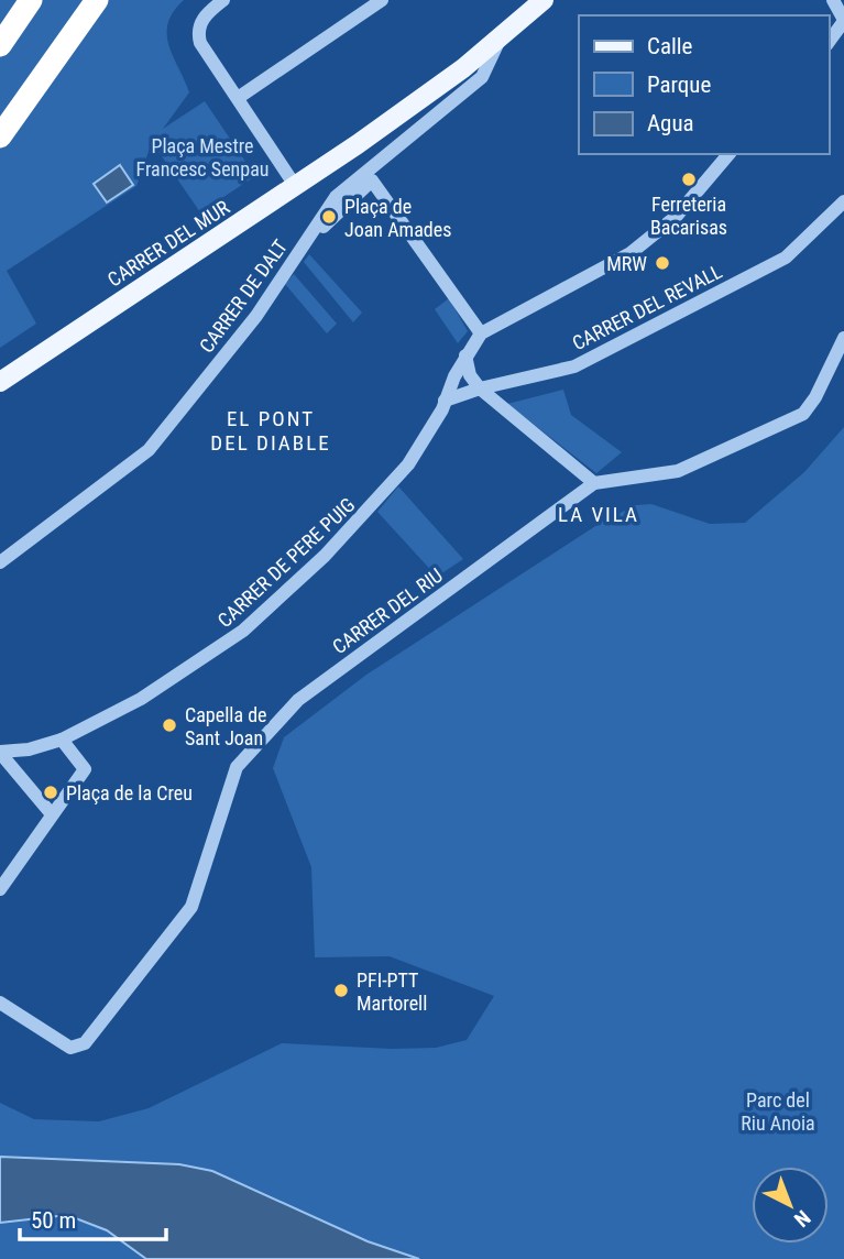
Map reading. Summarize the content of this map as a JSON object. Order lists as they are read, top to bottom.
{
  "streets": {
    "main road": ["CARRER DEL MUR"],
    "street": [
      "CARRER DE DALT",
      "CARRER DEL REVALL",
      "CARRER DE PERE PUIG",
      "CARRER DEL RIU"
    ]
  },
  "crossings": [
    ["CARRER DEL MUR", "CARRER DE DALT"],
    ["CARRER DEL REVALL", "CARRER DE PERE PUIG"]
  ],
  "districts": ["EL PONT DEL DIABLE", "LA VILA"],
  "parks": ["Plaça Mestre Francesc Senpau", "Parc del Riu Anoia"],
  "places": [
    "Ferreteria Bacarisas",
    "Plaça de Joan Amades",
    "MRW",
    "Capella de Sant Joan",
    "Plaça de la Creu",
    "PFI-PTT Martorell"
  ],
  "legend": ["Calle", "Parque", "Agua"],
  "scale_bar": "50 m",
  "north": "bottom right"
}
